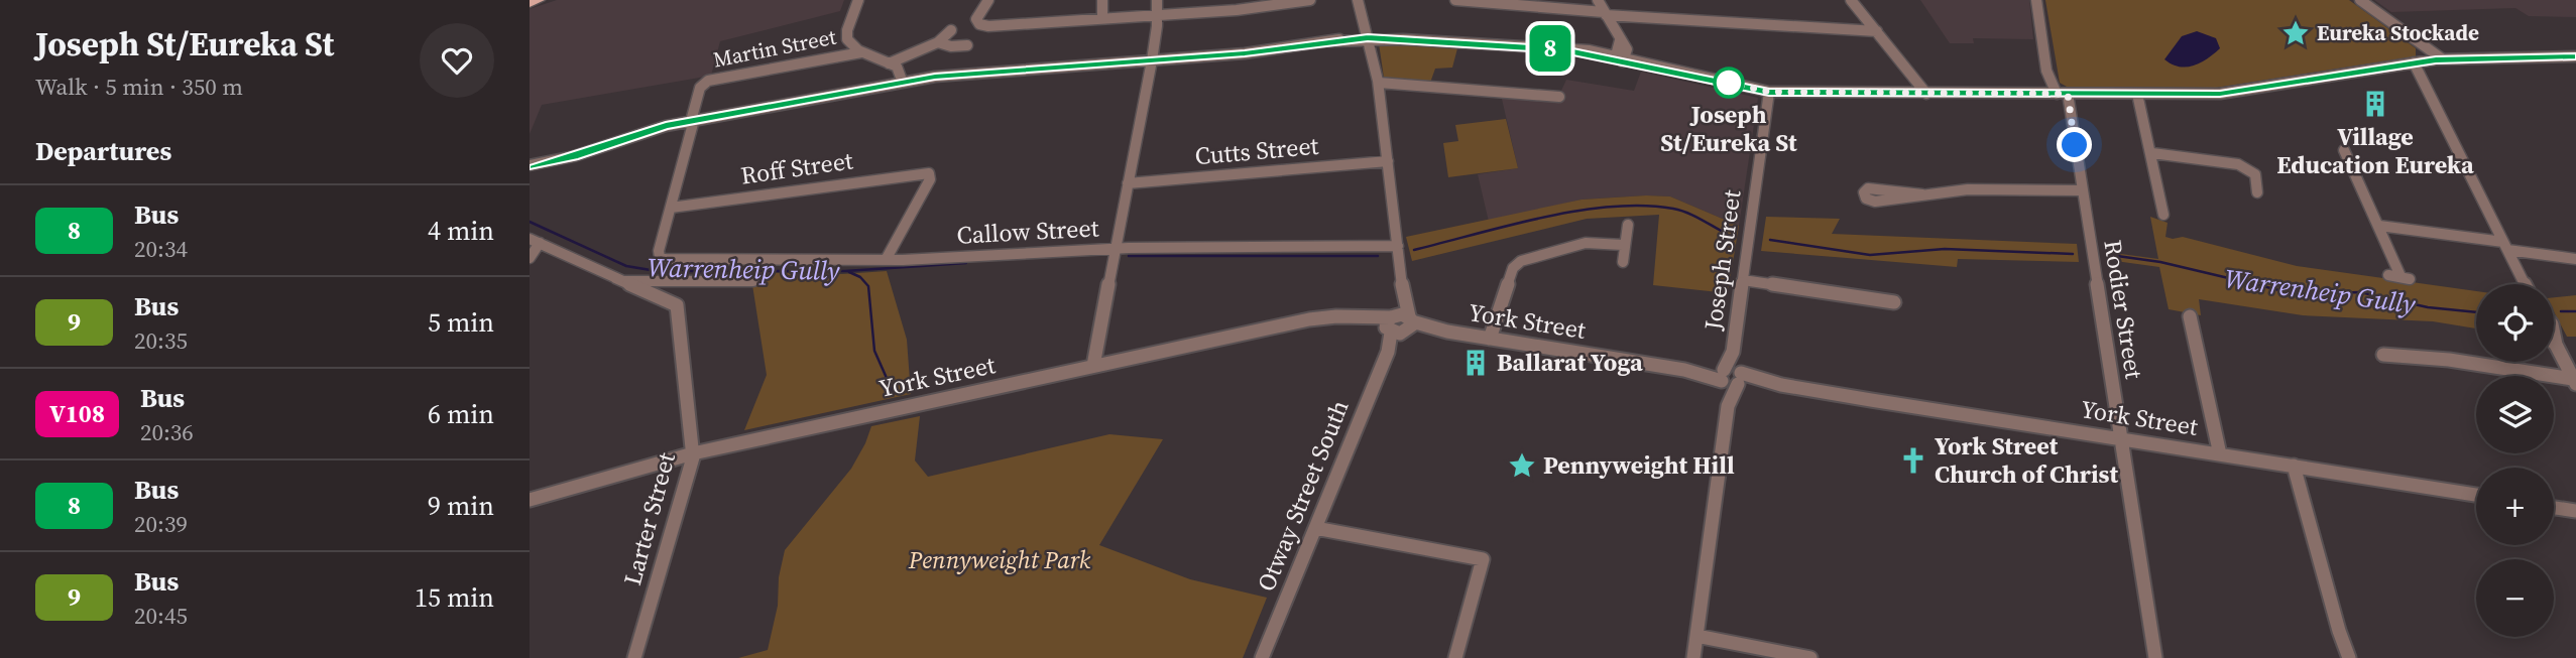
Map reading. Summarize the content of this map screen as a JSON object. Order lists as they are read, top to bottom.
{
  "streets": {
    "street": [
      "Martin Street",
      "Cutts Street",
      "Roff Street",
      "Callow Street",
      "Joseph Street",
      "Rodier Street",
      "York Street",
      "Otway Street South",
      "Larter Street"
    ]
  },
  "crossings": [
    ["Roff Street", "Callow Street"],
    ["Joseph Street", "York Street"],
    ["Rodier Street", "York Street"],
    ["York Street", "Otway Street South"],
    ["York Street", "Larter Street"]
  ],
  "water": ["Warrenheip Gully"],
  "parks": ["Pennyweight Park"],
  "places": {
    "place": ["Eureka Stockade", "Pennyweight Hill"],
    "other": ["Joseph St/Eureka St"],
    "building": ["Village Education Eureka", "Ballarat Yoga"],
    "church": ["York Street Church of Christ"]
  },
  "lines": ["bus line 8"],
  "page": {
    "heading": [
      ["Joseph St/Eureka St", "Walk · 5 min · 350 m"],
      "Departures"
    ],
    "on_map": "8",
    "list": [
      {
        "mark": "8",
        "name": "Bus",
        "note": "20:34",
        "value": "4 min"
      },
      {
        "mark": "9",
        "name": "Bus",
        "note": "20:35",
        "value": "5 min"
      },
      {
        "mark": "V108",
        "name": "Bus",
        "note": "20:36",
        "value": "6 min"
      },
      {
        "mark": "8",
        "name": "Bus",
        "note": "20:39",
        "value": "9 min"
      },
      {
        "mark": "9",
        "name": "Bus",
        "note": "20:45",
        "value": "15 min"
      }
    ],
    "map_buttons": ["+", "−"]
  }
}
